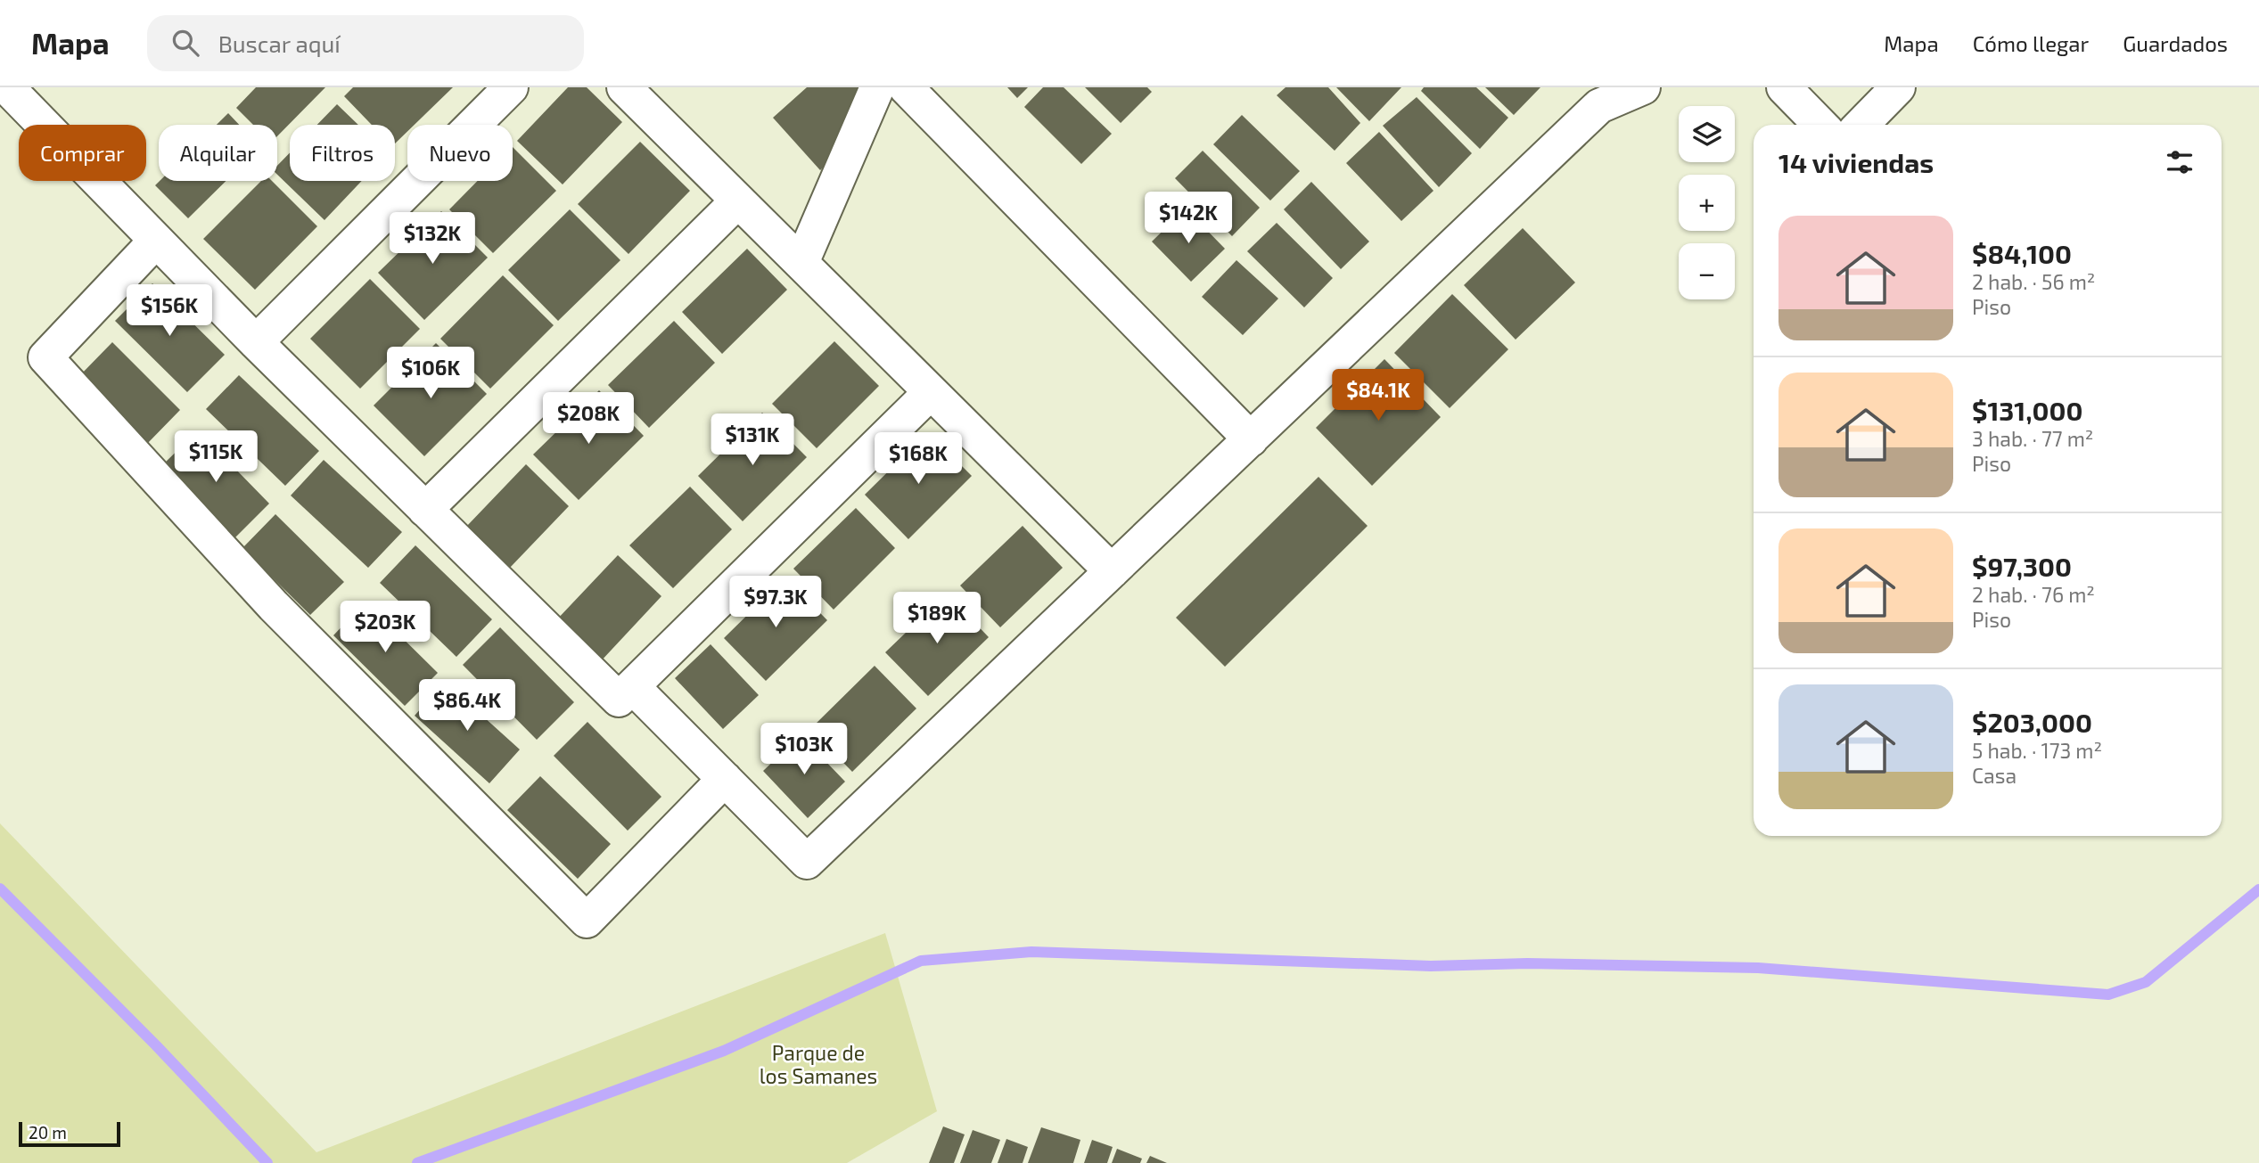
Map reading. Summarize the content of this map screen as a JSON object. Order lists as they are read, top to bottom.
{
  "parks": ["Parque de los Samanes"],
  "scale_bar": "20 m",
  "page": {
    "header": "Mapa",
    "search": "Buscar aquí",
    "nav": ["Mapa", "Cómo llegar", "Guardados"],
    "map_buttons": ["+", "−"],
    "chip": [
      "Comprar",
      "Alquilar",
      "Filtros",
      "Nuevo"
    ],
    "heading": "14 viviendas",
    "price": [
      "$142K",
      "$132K",
      "$156K",
      "$106K",
      "$84.1K",
      "$208K",
      "$131K",
      "$115K",
      "$168K",
      "$97.3K",
      "$189K",
      "$203K",
      "$86.4K",
      "$103K"
    ],
    "list": [
      {
        "name": "$84,100",
        "note": "2 hab. · 56 m² · Piso"
      },
      {
        "name": "$131,000",
        "note": "3 hab. · 77 m² · Piso"
      },
      {
        "name": "$97,300",
        "note": "2 hab. · 76 m² · Piso"
      },
      {
        "name": "$203,000",
        "note": "5 hab. · 173 m² · Casa"
      }
    ],
    "scale": "20 m"
  }
}
